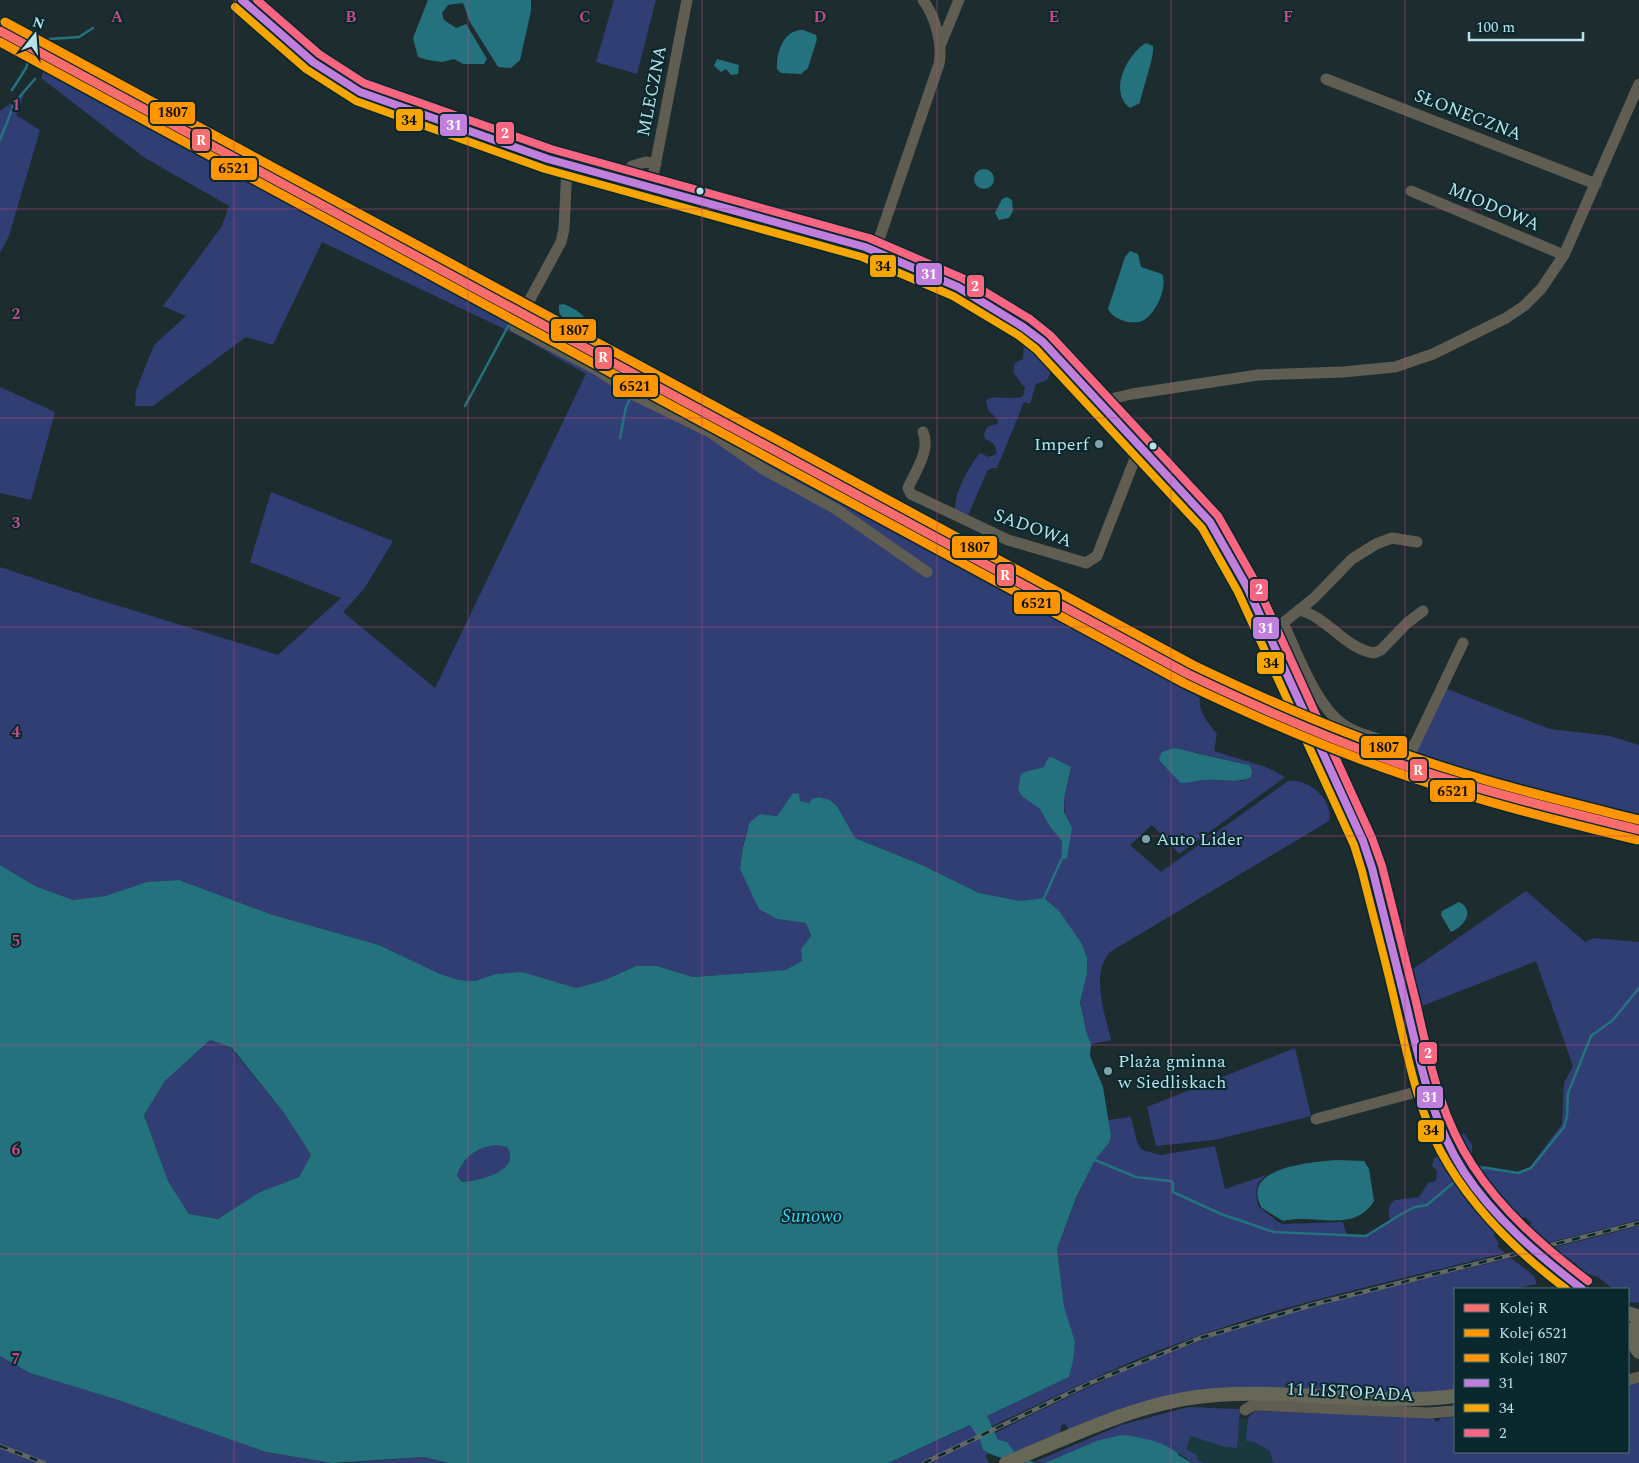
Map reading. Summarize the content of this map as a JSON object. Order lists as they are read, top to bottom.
{
  "streets": {
    "street": [
      "MLECZNA",
      "SŁONECZNA",
      "MIODOWA",
      "SADOWA",
      "11 LISTOPADA"
    ]
  },
  "water": ["Sunowo"],
  "places": ["Imperf", "Auto Lider", "Plaża gminna w Siedliskach"],
  "lines": [
    "transit line 31",
    "transit line 2",
    "transit line 34",
    "rail line 1807",
    "rail line R",
    "rail line 6521"
  ],
  "legend": [
    "Kolej R",
    "Kolej 6521",
    "Kolej 1807",
    "31",
    "34",
    "2"
  ],
  "scale_bar": "100 m",
  "north": "top",
  "grid": {
    "columns": [
      "A",
      "B",
      "C",
      "D",
      "E",
      "F"
    ],
    "rows": [
      "1",
      "2",
      "3",
      "4",
      "5",
      "6",
      "7"
    ]
  }
}
